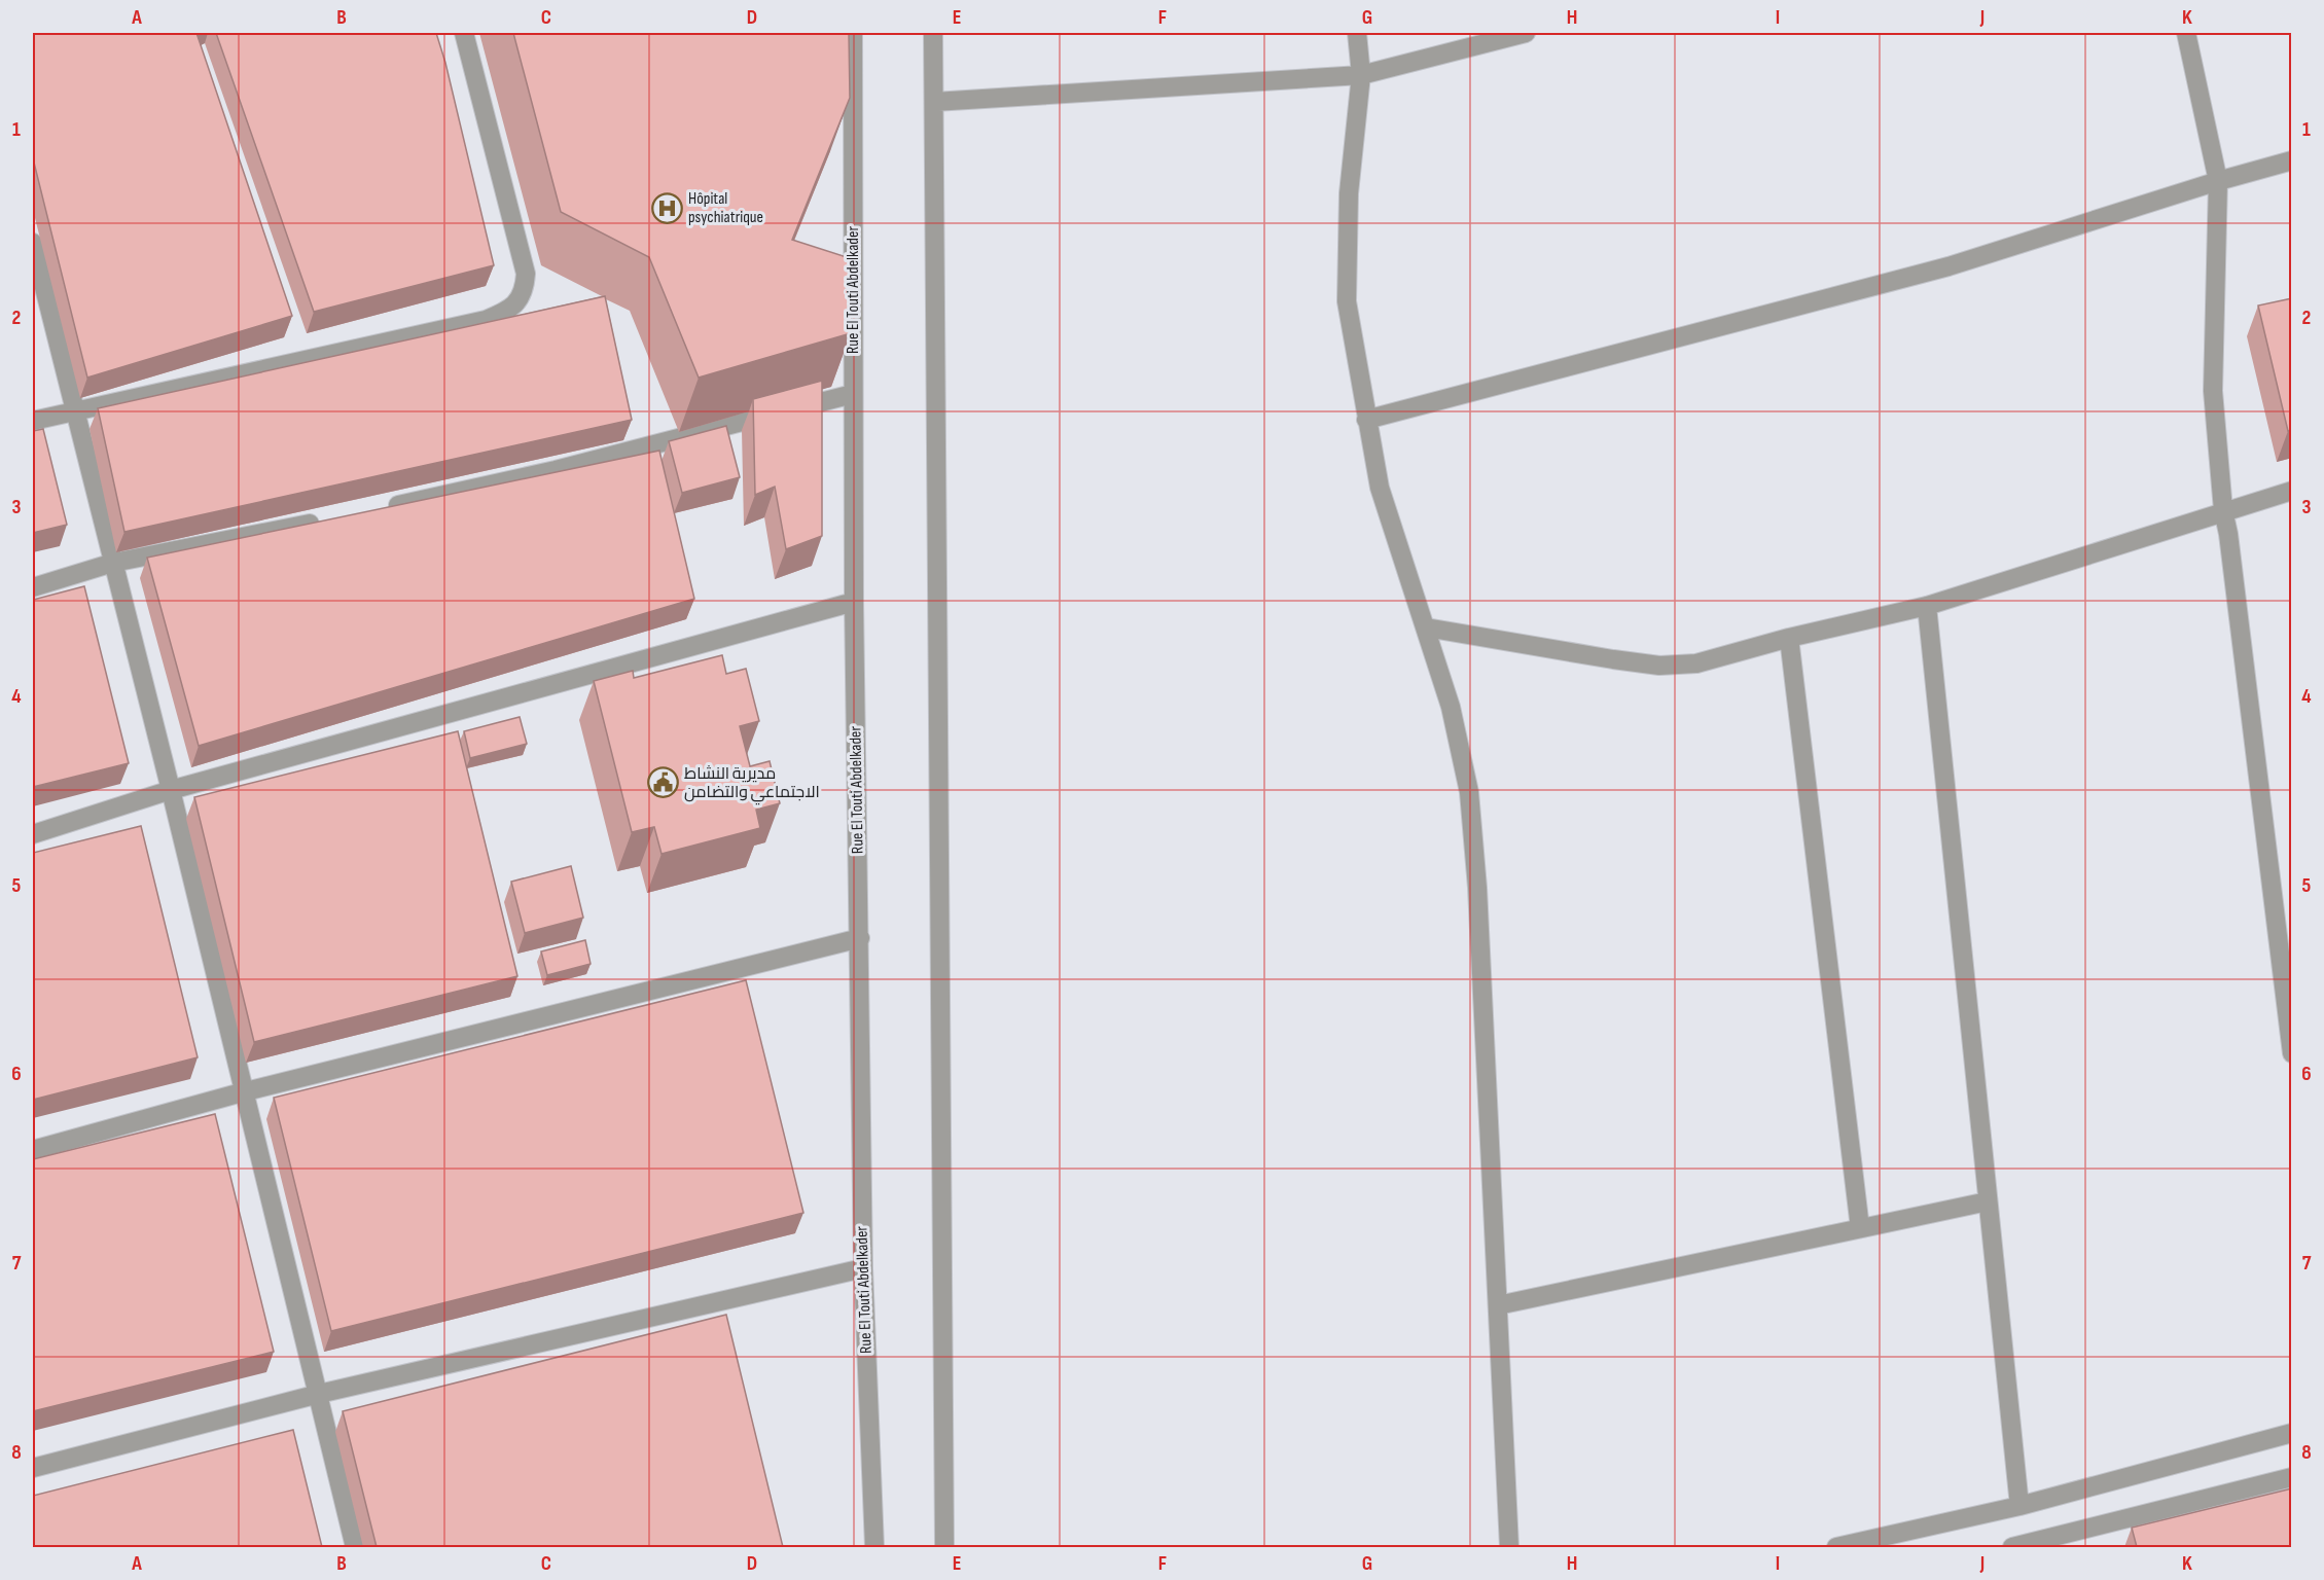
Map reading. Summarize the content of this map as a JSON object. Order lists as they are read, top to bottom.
{
  "streets": {
    "street": ["Rue El Touti Abdelkader"]
  },
  "places": {
    "hospital": ["Hôpital psychiatrique"],
    "public building": ["مديرية النشاط الاجتماعي والتضامن"]
  },
  "grid": {
    "columns": [
      "A",
      "B",
      "C",
      "D",
      "E",
      "F",
      "G",
      "H",
      "I",
      "J",
      "K"
    ],
    "rows": [
      "1",
      "2",
      "3",
      "4",
      "5",
      "6",
      "7",
      "8"
    ]
  }
}
